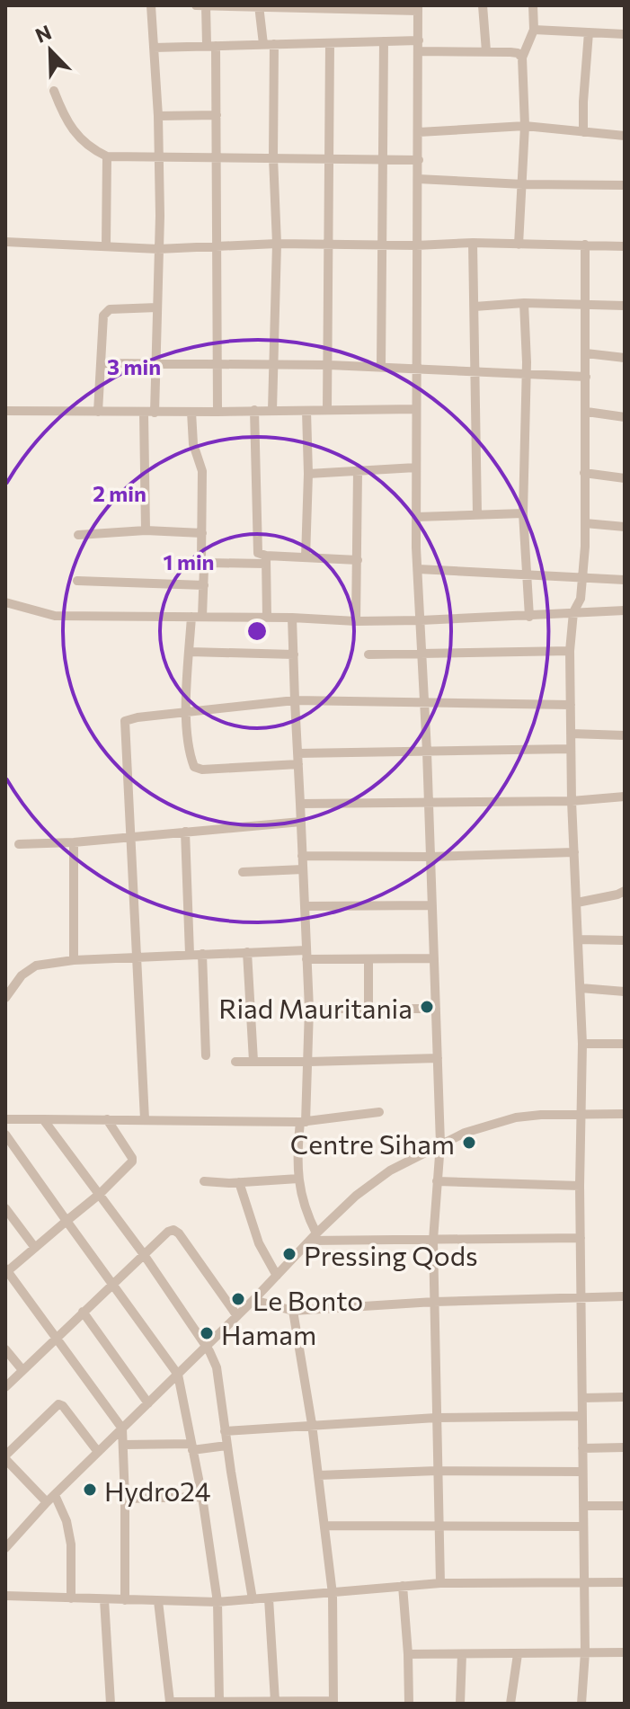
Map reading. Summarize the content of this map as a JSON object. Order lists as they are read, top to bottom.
{
  "places": [
    "Riad Mauritania",
    "Centre Siham",
    "Pressing Qods",
    "Le Bonto",
    "Hamam",
    "Hydro24"
  ],
  "north": "top left",
  "rings": ["3 min", "2 min", "1 min"]
}
